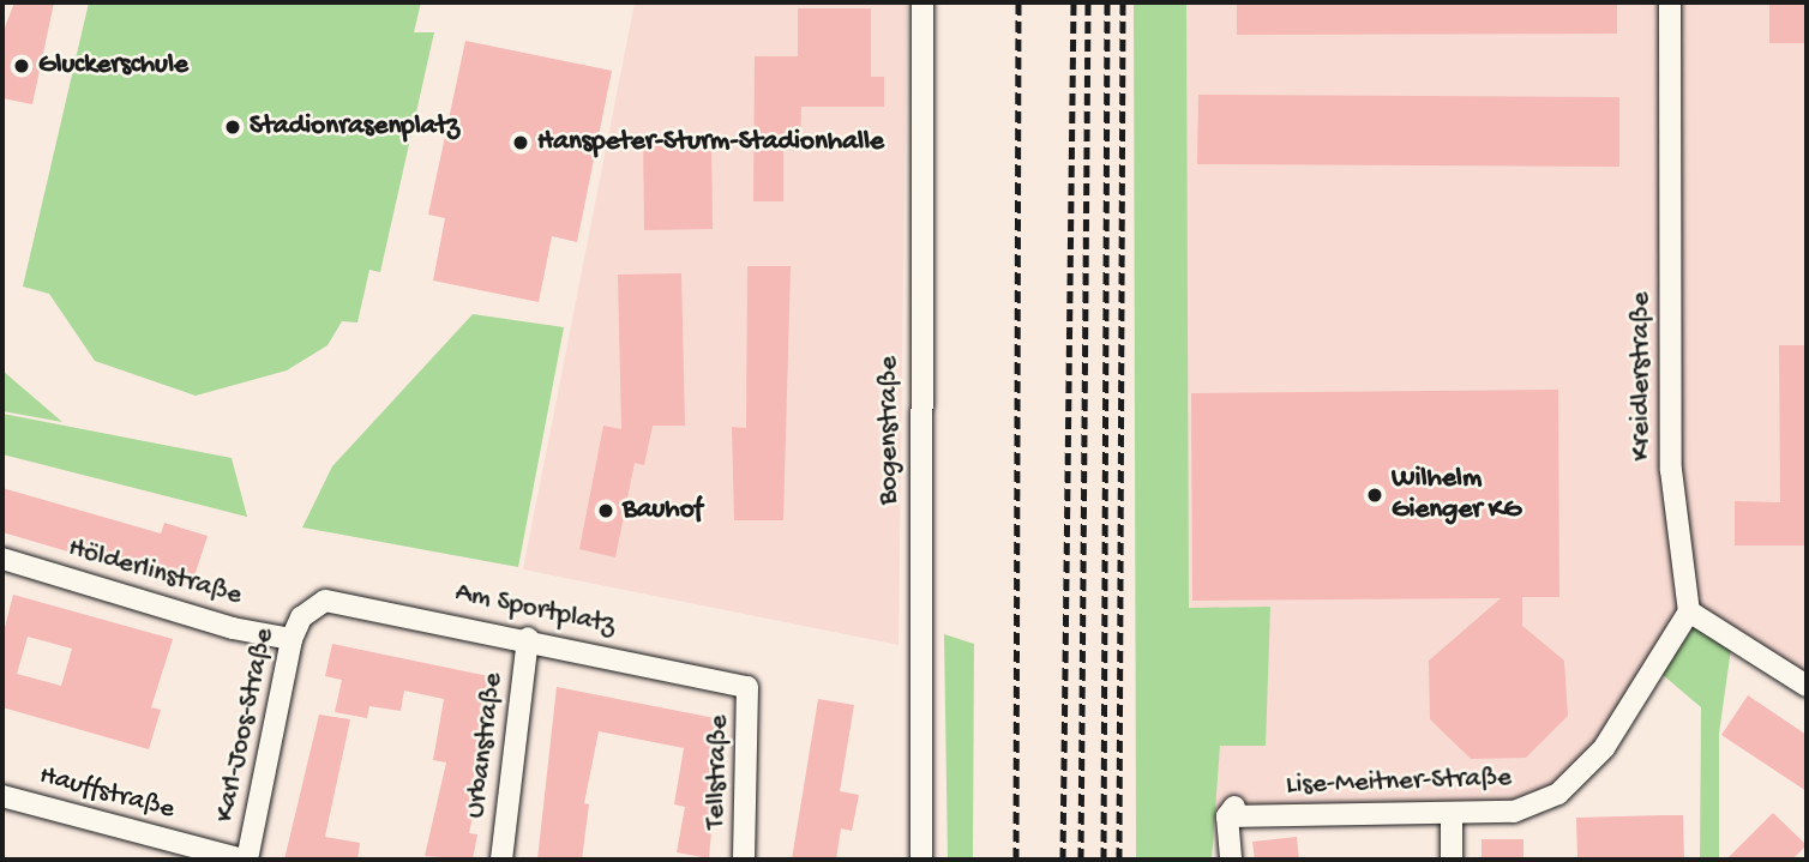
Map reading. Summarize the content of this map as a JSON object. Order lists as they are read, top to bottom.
{
  "streets": {
    "street": [
      "Kreidlerstraße",
      "Bogenstraße",
      "Hölderlinstraße",
      "Am Sportplatz",
      "Karl-Joos-Straße",
      "Urbanstraße",
      "Tellstraße",
      "Lise-Meitner-Straße",
      "Hauffstraße"
    ]
  },
  "crossings": [
    ["Kreidlerstraße", "Lise-Meitner-Straße"],
    ["Hölderlinstraße", "Karl-Joos-Straße"],
    ["Am Sportplatz", "Karl-Joos-Straße"],
    ["Am Sportplatz", "Urbanstraße"],
    ["Am Sportplatz", "Tellstraße"],
    ["Karl-Joos-Straße", "Hauffstraße"]
  ],
  "places": [
    "Gluckerschule",
    "Stadionrasenplatz",
    "Hanspeter-Sturm-Stadionhalle",
    "Wilhelm Gienger KG",
    "Bauhof"
  ]
}
